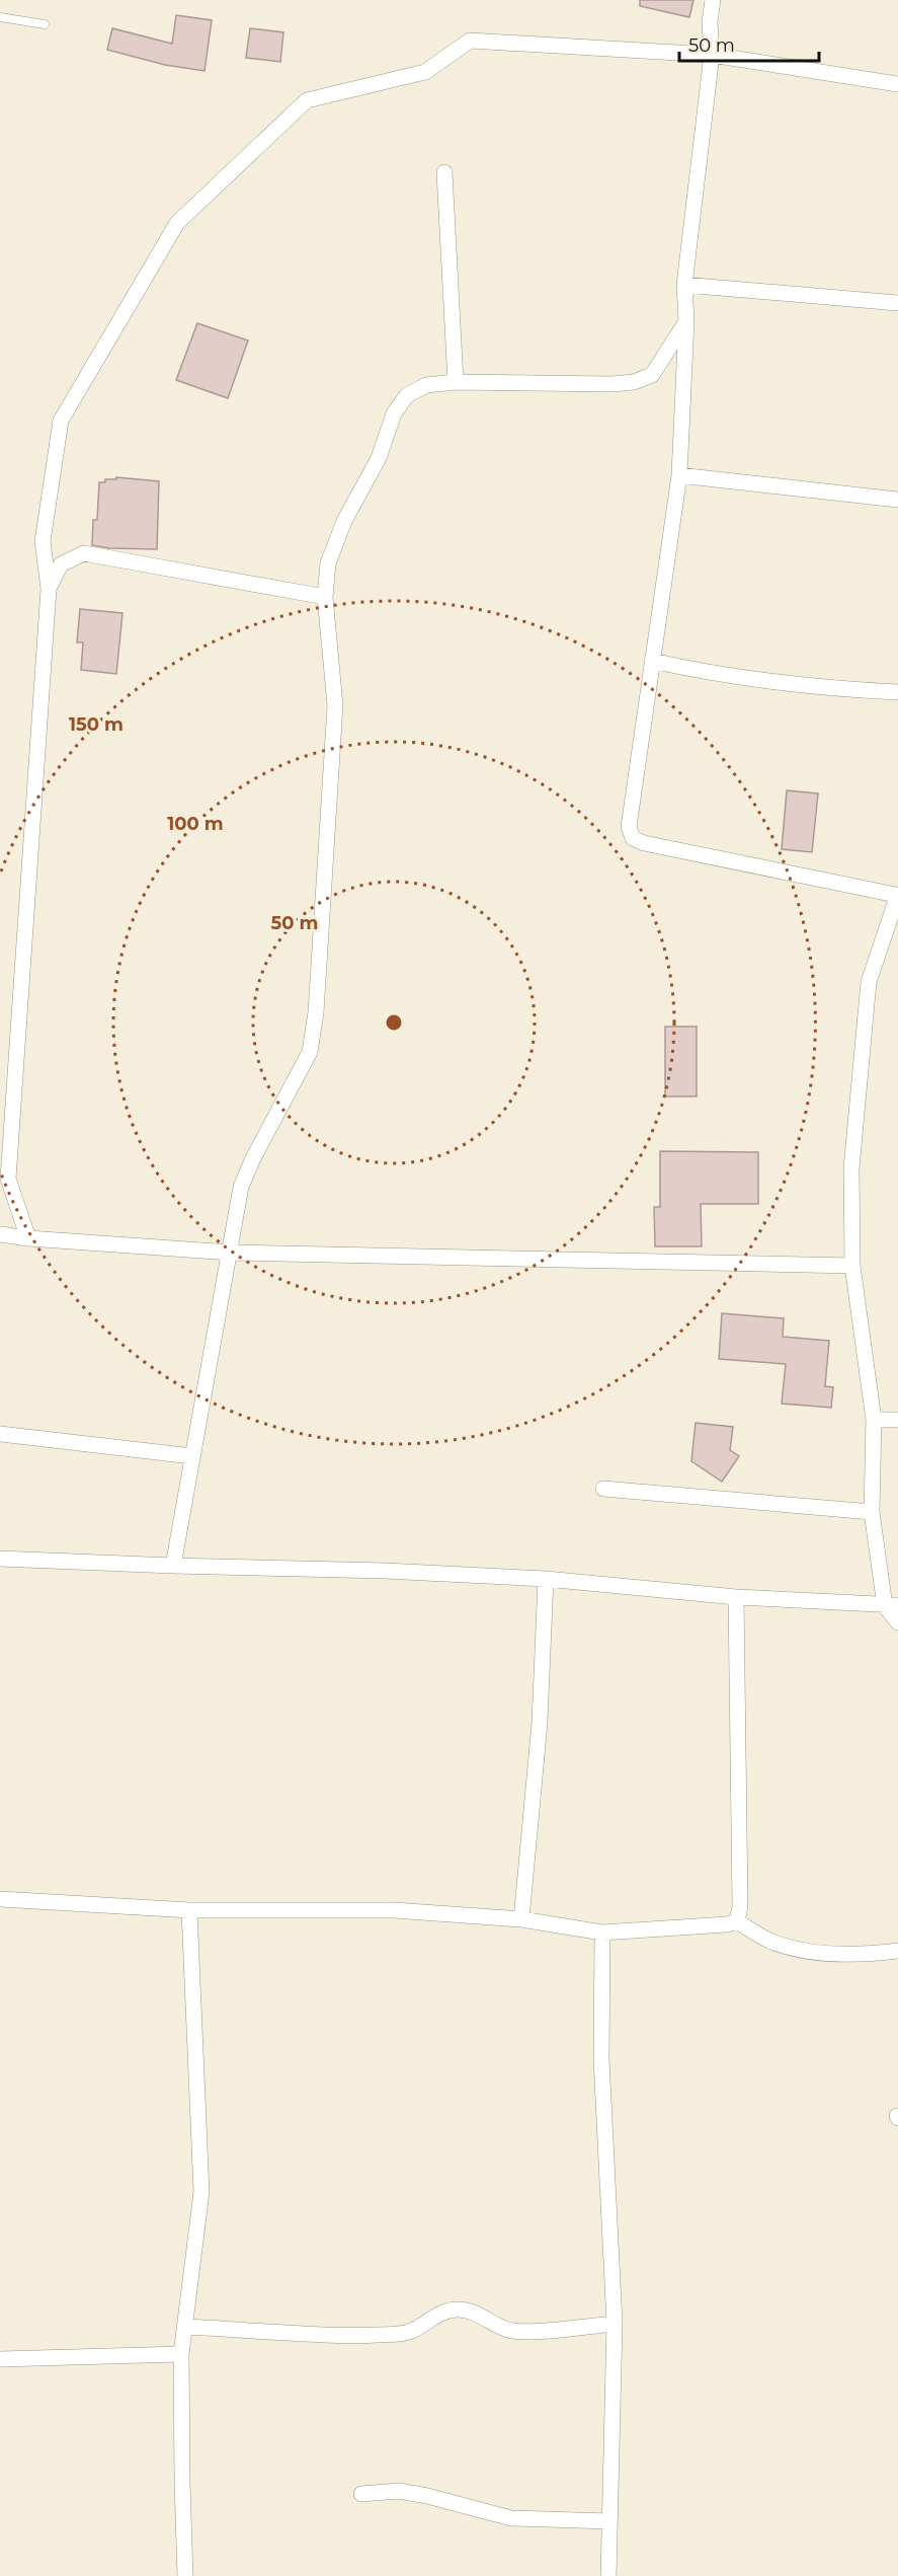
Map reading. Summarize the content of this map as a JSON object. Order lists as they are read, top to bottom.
{
  "scale_bar": "50 m",
  "rings": ["150 m", "100 m", "50 m"]
}
